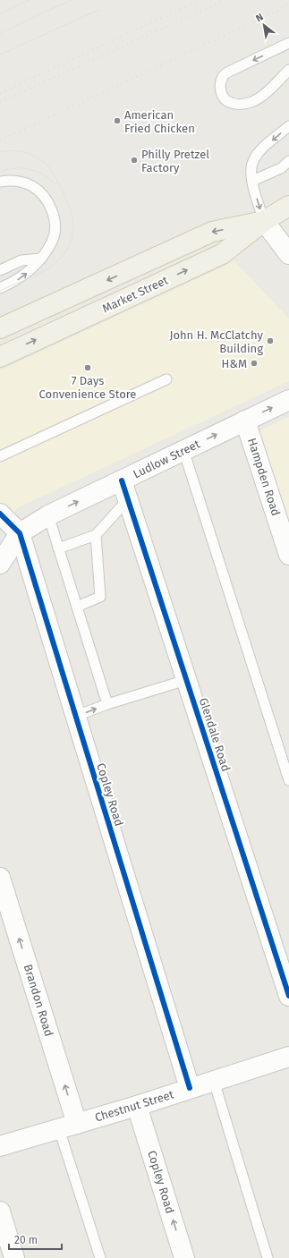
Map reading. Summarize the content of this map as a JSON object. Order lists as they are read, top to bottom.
{
  "streets": {
    "main road": ["Market Street"],
    "street": [
      "Ludlow Street",
      "Hampden Road",
      "Glendale Road",
      "Copley Road",
      "Brandon Road",
      "Chestnut Street"
    ]
  },
  "crossings": [
    ["Ludlow Street", "Hampden Road"],
    ["Ludlow Street", "Glendale Road"],
    ["Ludlow Street", "Copley Road"],
    ["Copley Road", "Chestnut Street"],
    ["Brandon Road", "Chestnut Street"]
  ],
  "one_way": ["Ludlow Street", "Brandon Road"],
  "places": [
    "American Fried Chicken",
    "Philly Pretzel Factory",
    "John H. McClatchy Building",
    "H&M",
    "7 Days Convenience Store"
  ],
  "scale_bar": "20 m",
  "north": "top left"
}
